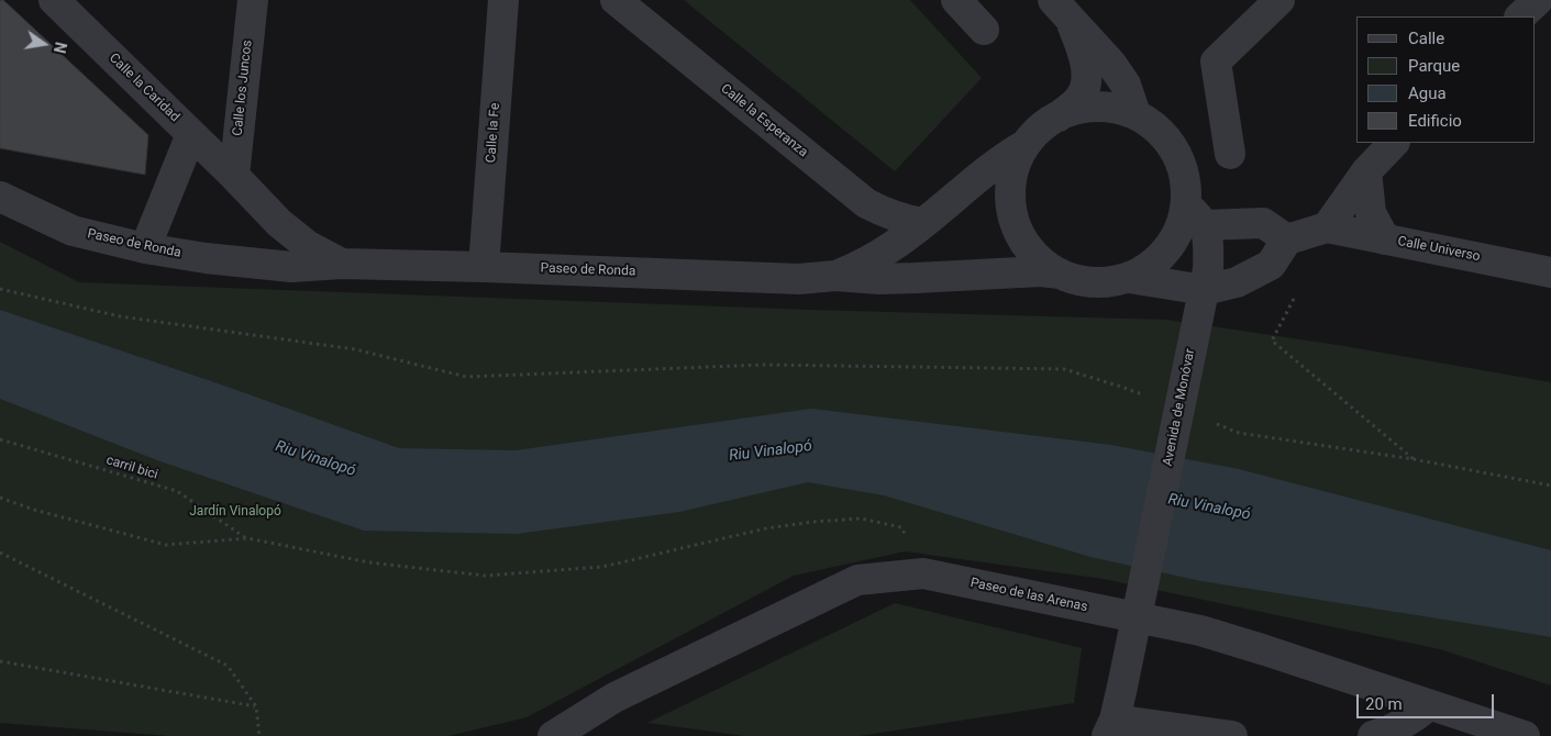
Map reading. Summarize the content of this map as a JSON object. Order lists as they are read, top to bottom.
{
  "streets": {
    "street": [
      "Calle la Caridad",
      "Calle los Juncos",
      "Calle la Esperanza",
      "Calle la Fe",
      "Paseo de Ronda",
      "Calle Universo",
      "Avenida de Monóvar",
      "Paseo de las Arenas"
    ],
    "path": ["carril bici"]
  },
  "crossings": [
    ["Calle la Caridad", "Calle los Juncos"],
    ["Calle la Caridad", "Paseo de Ronda"],
    ["Calle los Juncos", "Paseo de Ronda"],
    ["Calle la Esperanza", "Paseo de Ronda"],
    ["Calle la Fe", "Paseo de Ronda"],
    ["Paseo de Ronda", "Avenida de Monóvar"]
  ],
  "water": ["Riu Vinalopó"],
  "parks": ["Jardín Vinalopó"],
  "legend": [
    "Calle",
    "Parque",
    "Agua",
    "Edificio"
  ],
  "scale_bar": "20 m",
  "north": "right"
}
